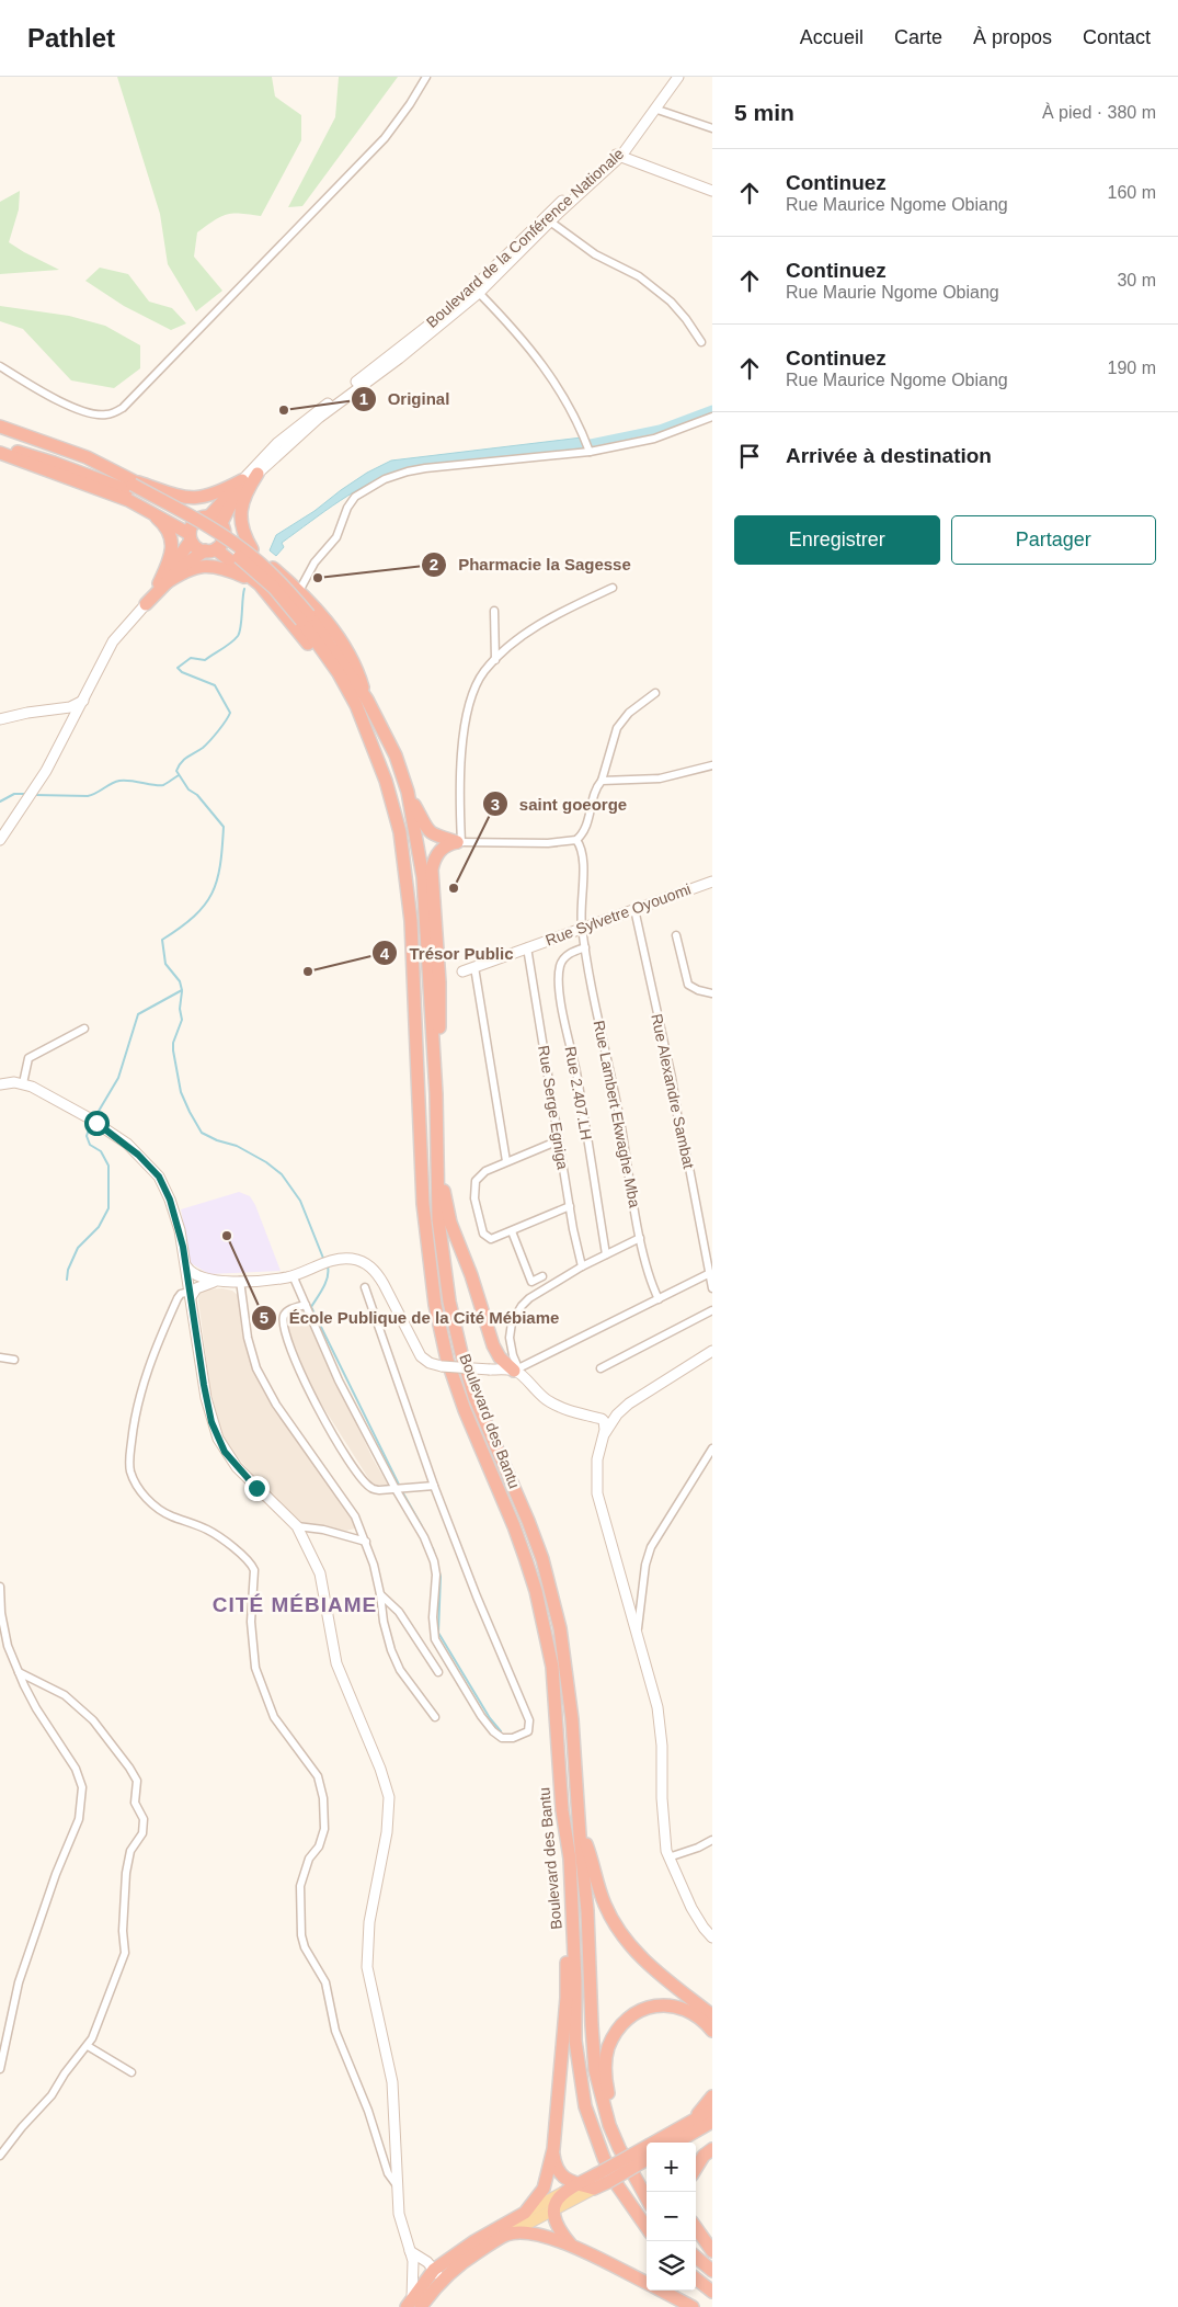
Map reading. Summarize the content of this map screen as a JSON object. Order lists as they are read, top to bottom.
{
  "streets": {
    "highway": ["Boulevard des Bantu"],
    "street": [
      "Boulevard de la Conférence Nationale",
      "Rue Sylvetre Oyouomi",
      "Rue Alexandre Sambat",
      "Rue 2.407.LH",
      "Rue Serge Egniga",
      "Rue Lambert Ekwaghe Mba"
    ]
  },
  "crossings": [
    ["Rue Sylvetre Oyouomi", "Rue Alexandre Sambat"],
    ["Rue Sylvetre Oyouomi", "Rue Serge Egniga"],
    ["Rue Sylvetre Oyouomi", "Rue Lambert Ekwaghe Mba"],
    ["Rue 2.407.LH", "Rue Lambert Ekwaghe Mba"]
  ],
  "districts": ["CITÉ MÉBIAME"],
  "places": [
    "Original",
    "Pharmacie la Sagesse",
    "saint goeorge",
    "Trésor Public",
    "École Publique de la Cité Mébiame"
  ],
  "page": {
    "header": "Pathlet",
    "nav": [
      "Accueil",
      "Carte",
      "À propos",
      "Contact"
    ],
    "heading": ["5 min", "À pied · 380 m"],
    "list": [
      ["Continuez", "Rue Maurice Ngome Obiang", "160 m"],
      ["Continuez", "Rue Maurie Ngome Obiang", "30 m"],
      ["Continuez", "Rue Maurice Ngome Obiang", "190 m"],
      "Arrivée à destination"
    ],
    "buttons": ["Enregistrer", "Partager"],
    "map_buttons": ["+", "−"]
  }
}
